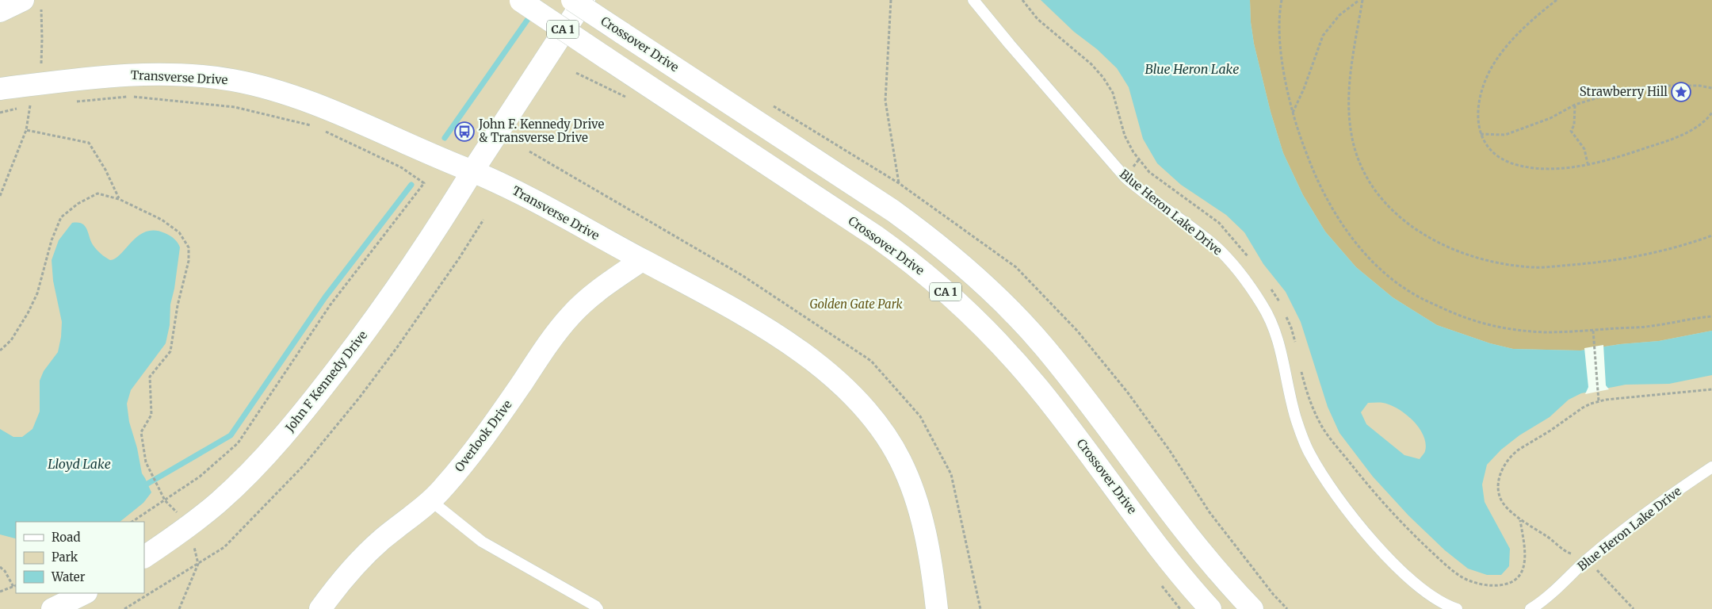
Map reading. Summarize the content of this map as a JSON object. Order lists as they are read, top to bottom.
{
  "streets": {
    "main road": [
      "CA 1",
      "Crossover Drive",
      "Transverse Drive",
      "John F Kennedy Drive",
      "Overlook Drive"
    ],
    "lane": ["Blue Heron Lake Drive"]
  },
  "crossings": [
    ["Transverse Drive", "John F Kennedy Drive"],
    ["Transverse Drive", "Overlook Drive"]
  ],
  "water": ["Blue Heron Lake", "Lloyd Lake"],
  "parks": ["Golden Gate Park"],
  "places": {
    "place": ["Strawberry Hill"],
    "bus stop": ["John F. Kennedy Drive & Transverse Drive"]
  },
  "legend": ["Road", "Park", "Water"]
}
